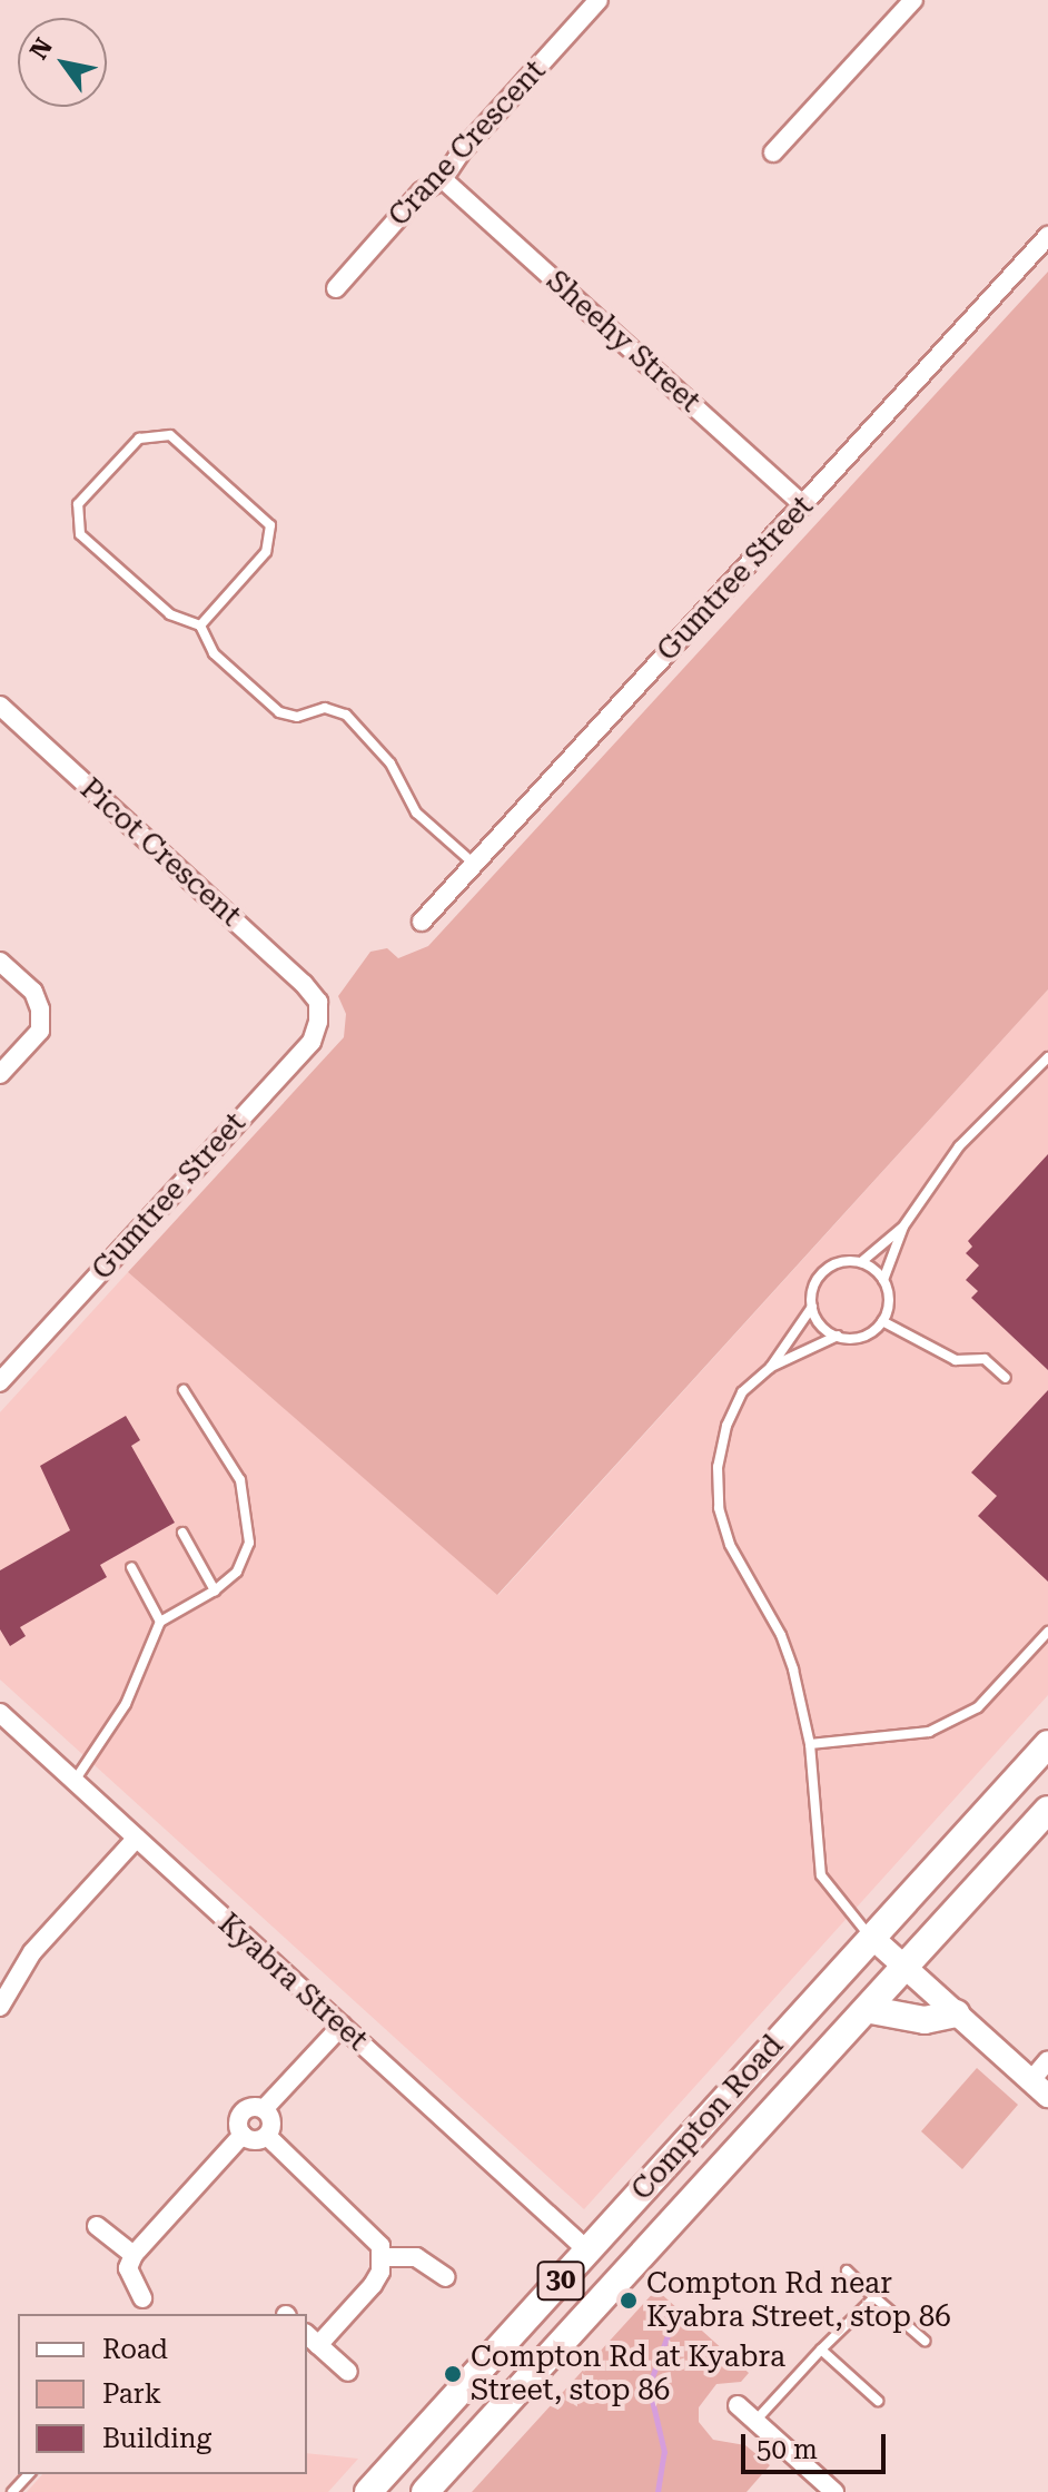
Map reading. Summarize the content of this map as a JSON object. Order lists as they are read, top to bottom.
{
  "streets": {
    "main road": ["Compton Road", "30"],
    "street": [
      "Crane Crescent",
      "Sheehy Street",
      "Gumtree Street",
      "Picot Crescent",
      "Kyabra Street"
    ]
  },
  "crossings": [
    ["Crane Crescent", "Sheehy Street"],
    ["Sheehy Street", "Gumtree Street"],
    ["Gumtree Street", "Picot Crescent"],
    ["Kyabra Street", "Compton Road"]
  ],
  "places": ["Compton Rd near Kyabra Street, stop 86", "Compton Rd at Kyabra Street, stop 86"],
  "legend": ["Road", "Park", "Building"],
  "scale_bar": "50 m",
  "north": "top left"
}
